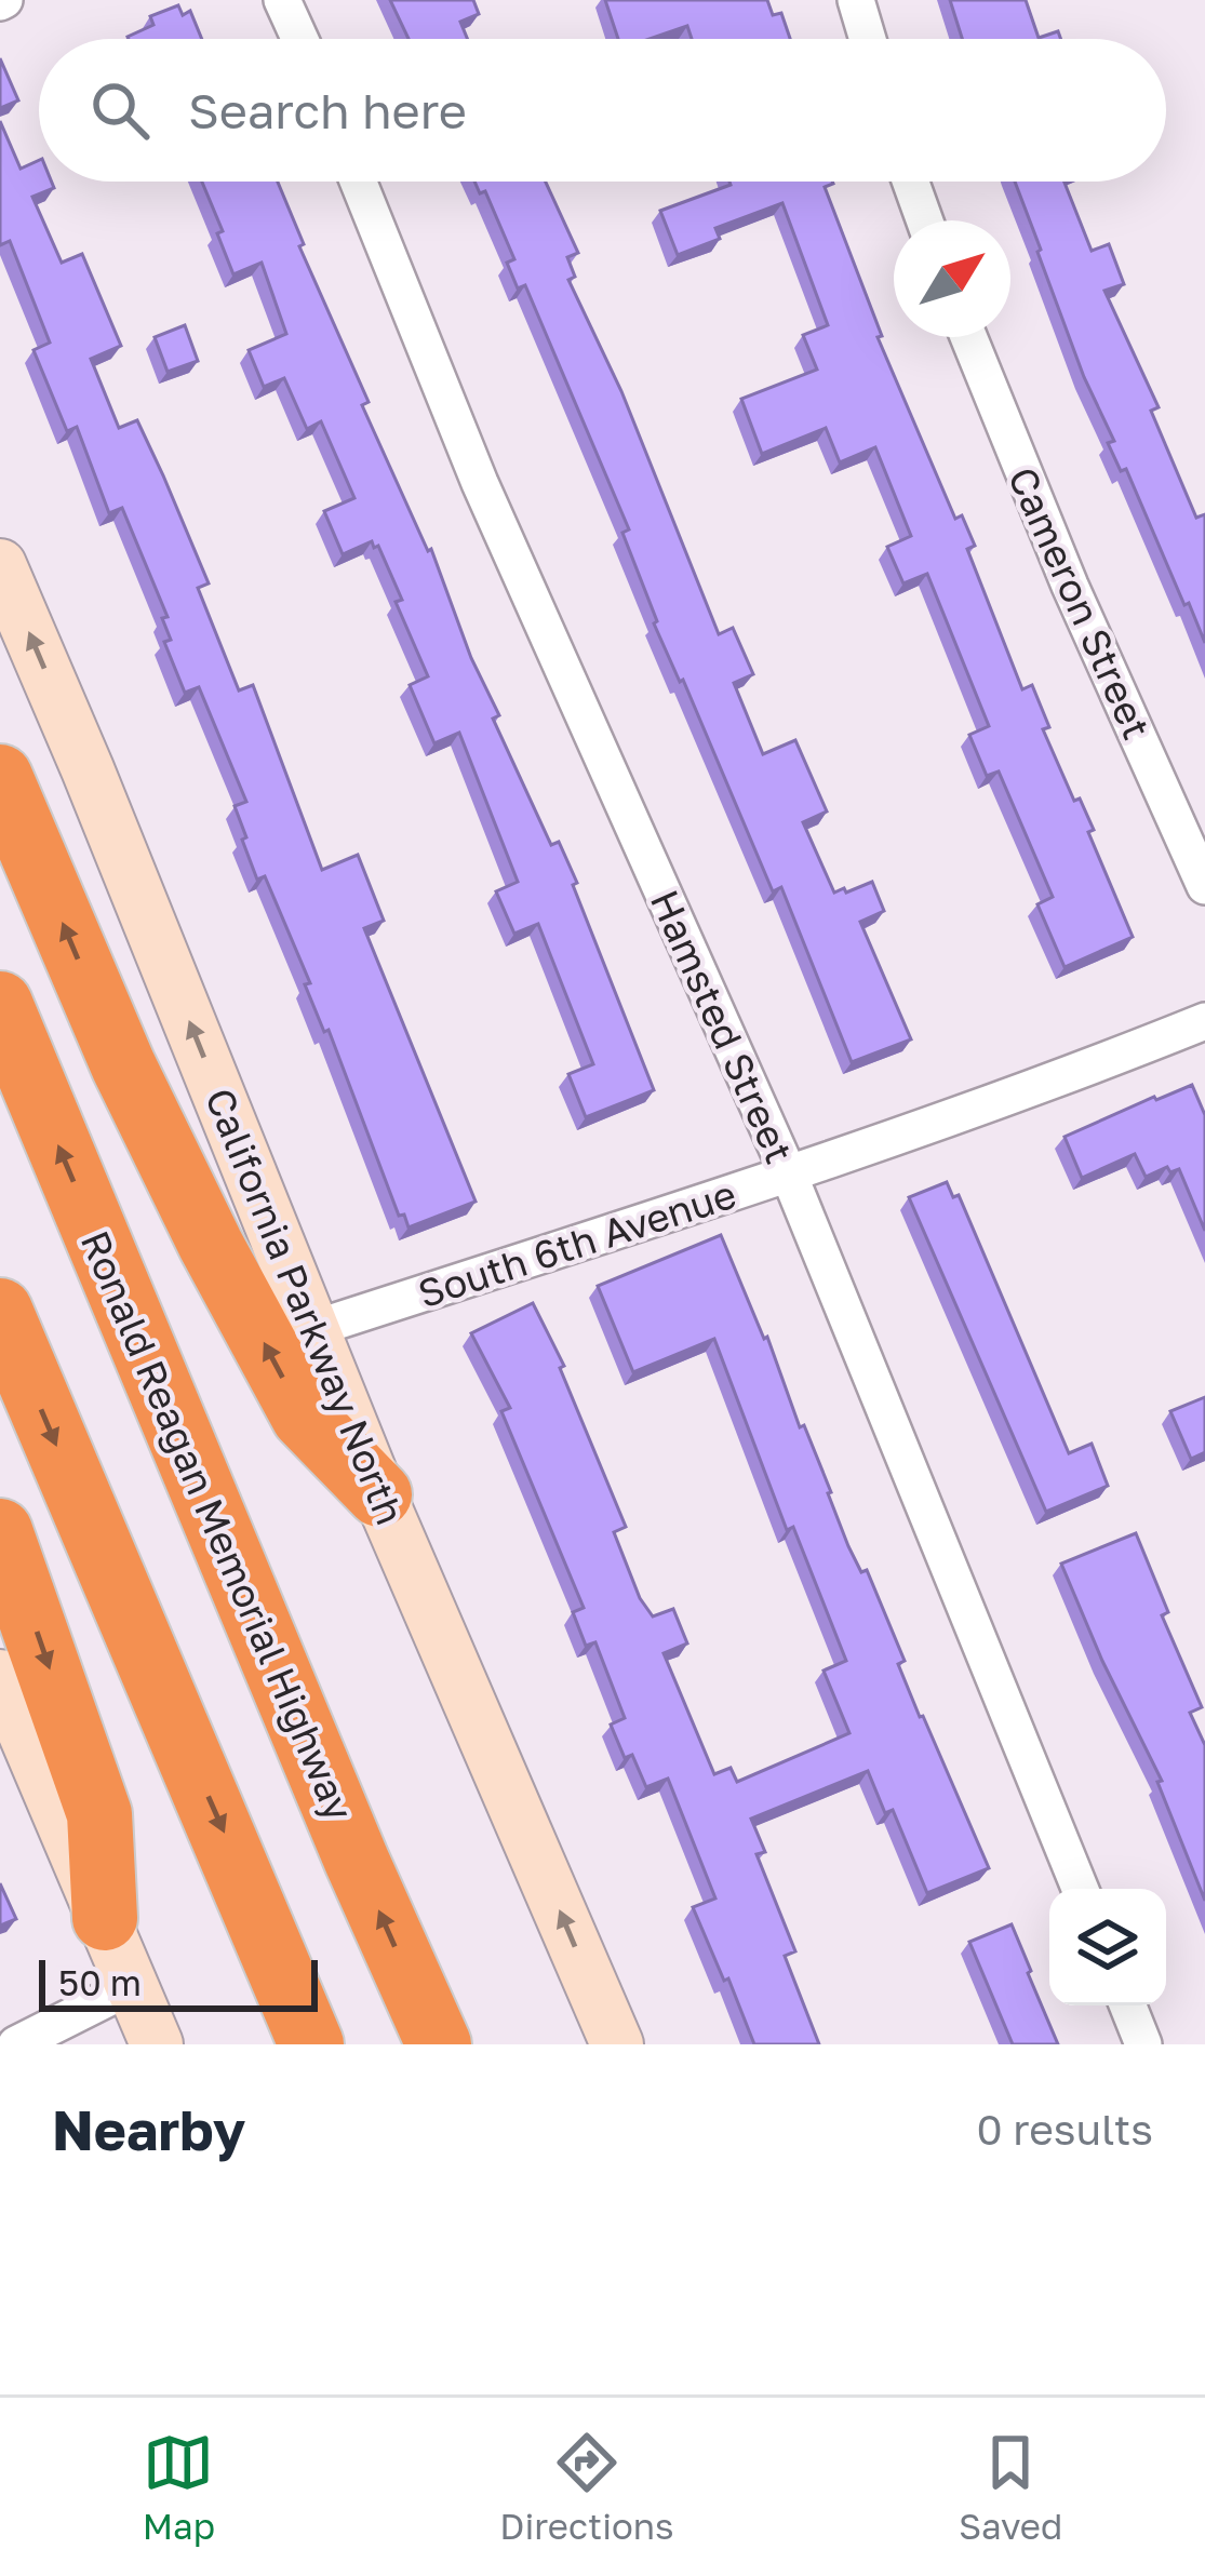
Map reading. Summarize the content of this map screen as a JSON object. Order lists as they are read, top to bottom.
{
  "streets": {
    "highway": ["Ronald Reagan Memorial Highway"],
    "main road": ["California Parkway North"],
    "street": ["Cameron Street", "Hamsted Street", "South 6th Avenue"]
  },
  "crossings": [
    ["Hamsted Street", "South 6th Avenue"],
    ["South 6th Avenue", "California Parkway North"]
  ],
  "one_way": ["California Parkway North"],
  "scale_bar": "50 m",
  "north": "top right",
  "page": {
    "search": "Search here",
    "scale": "50 m",
    "heading": ["Nearby", "0 results"],
    "nav": ["Map", "Directions", "Saved"]
  }
}
